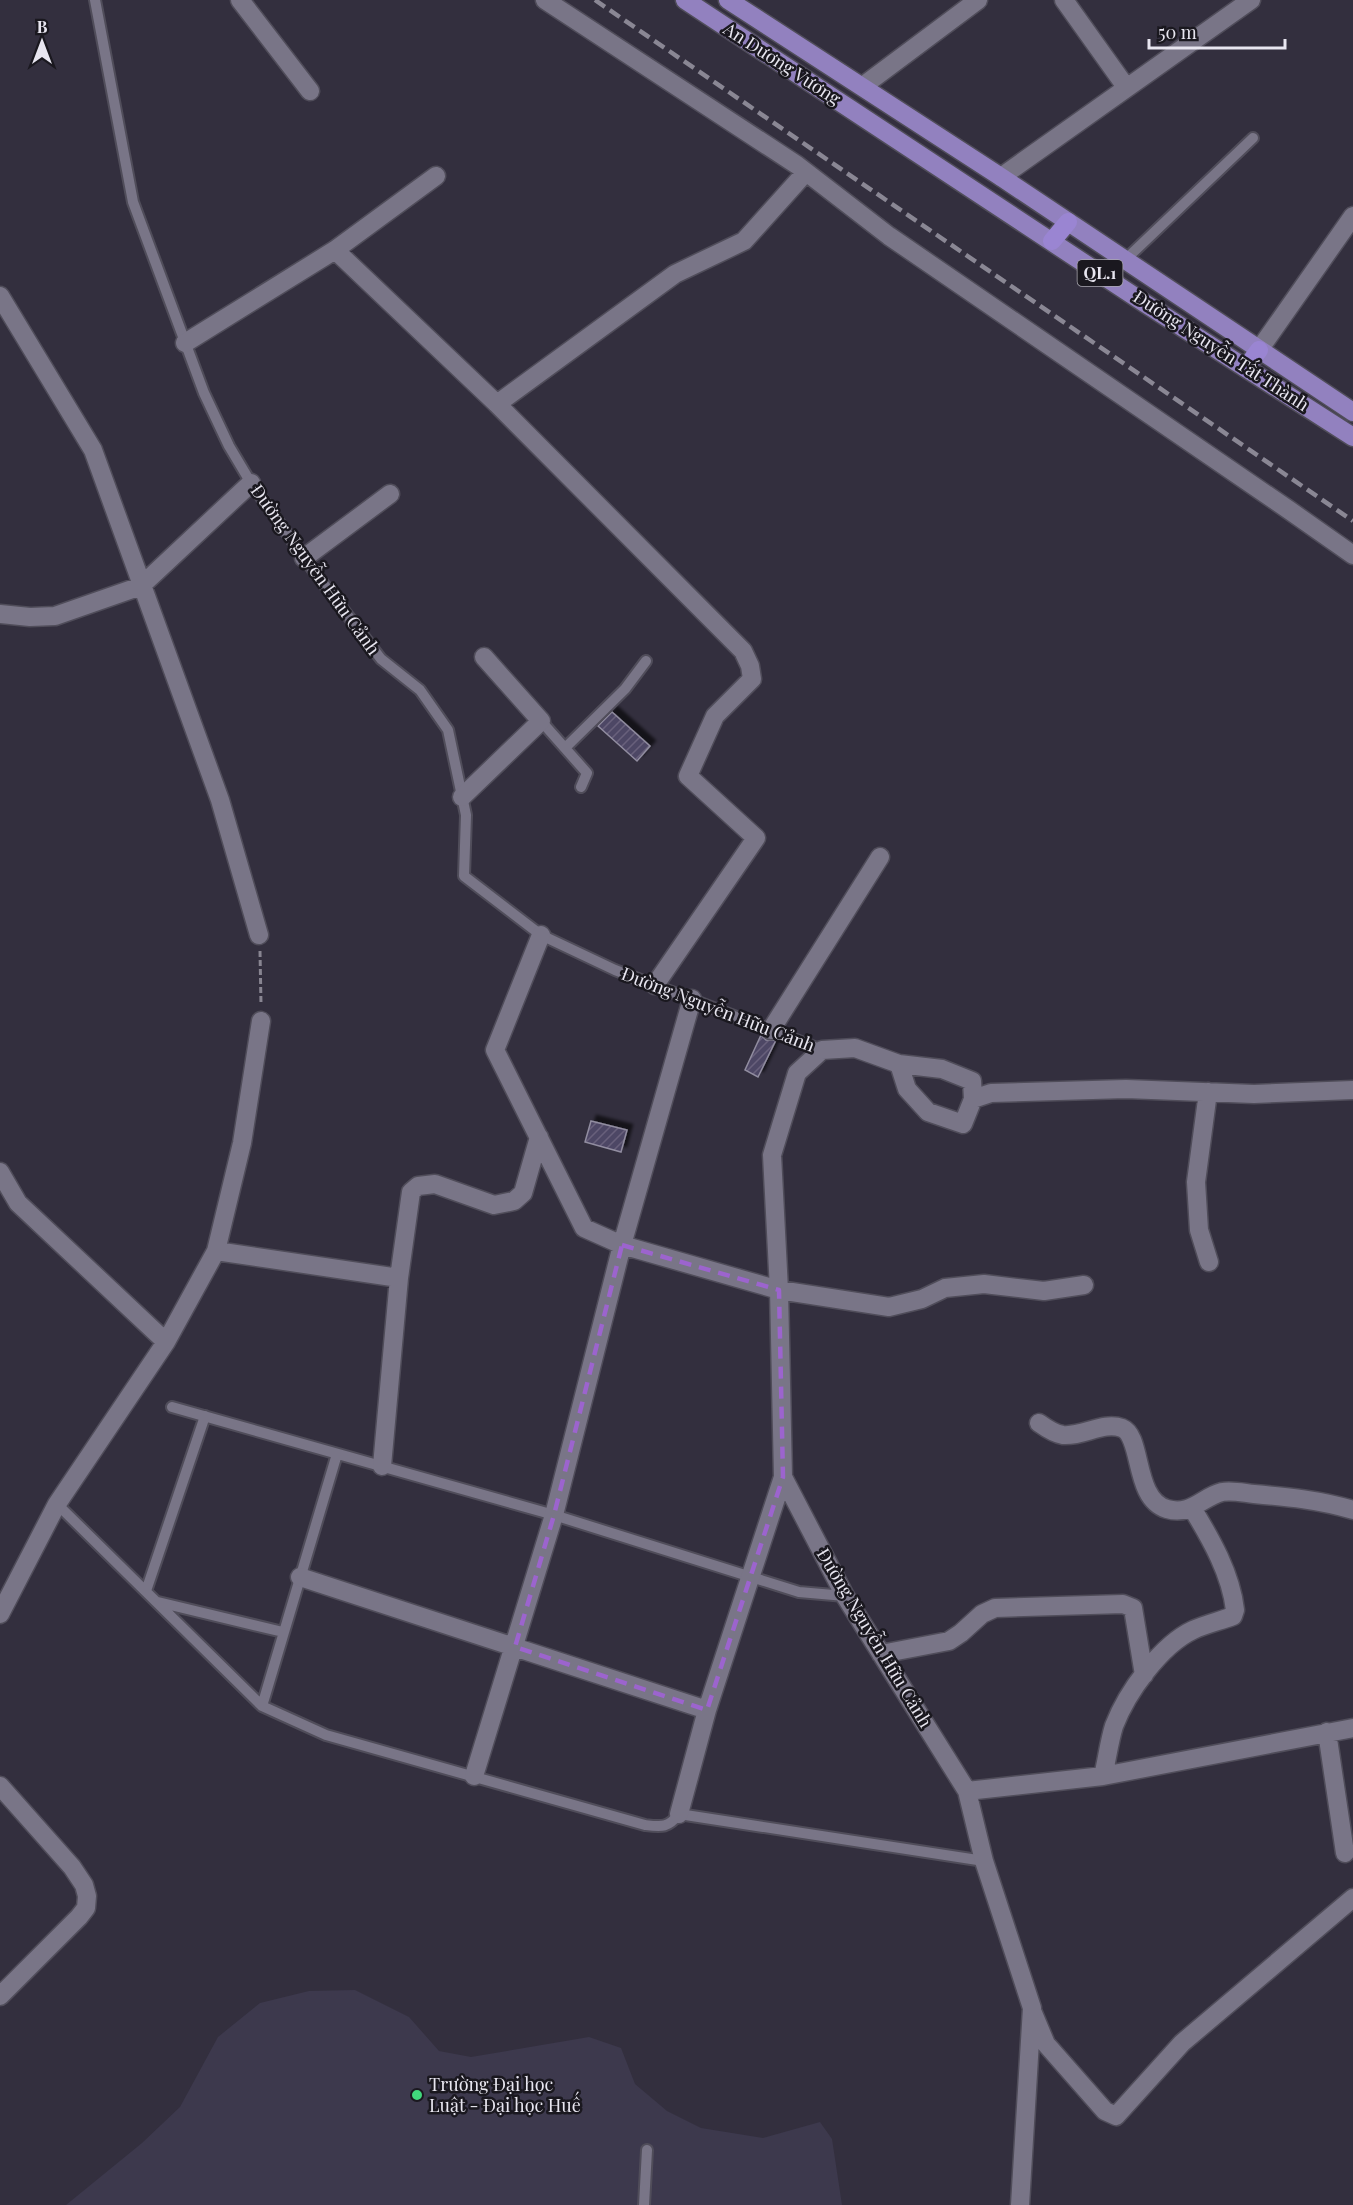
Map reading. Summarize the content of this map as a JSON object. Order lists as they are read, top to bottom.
{
  "streets": {
    "main road": ["An Dương Vương", "QL.1", "Đường Nguyễn Tất Thành"],
    "street": ["Đường Nguyễn Hữu Cảnh"]
  },
  "crossings": [
    ["An Dương Vương", "Đường Nguyễn Tất Thành"]
  ],
  "places": ["Trường Đại học Luật - Đại học Huế"],
  "scale_bar": "50 m",
  "north": "top"
}
